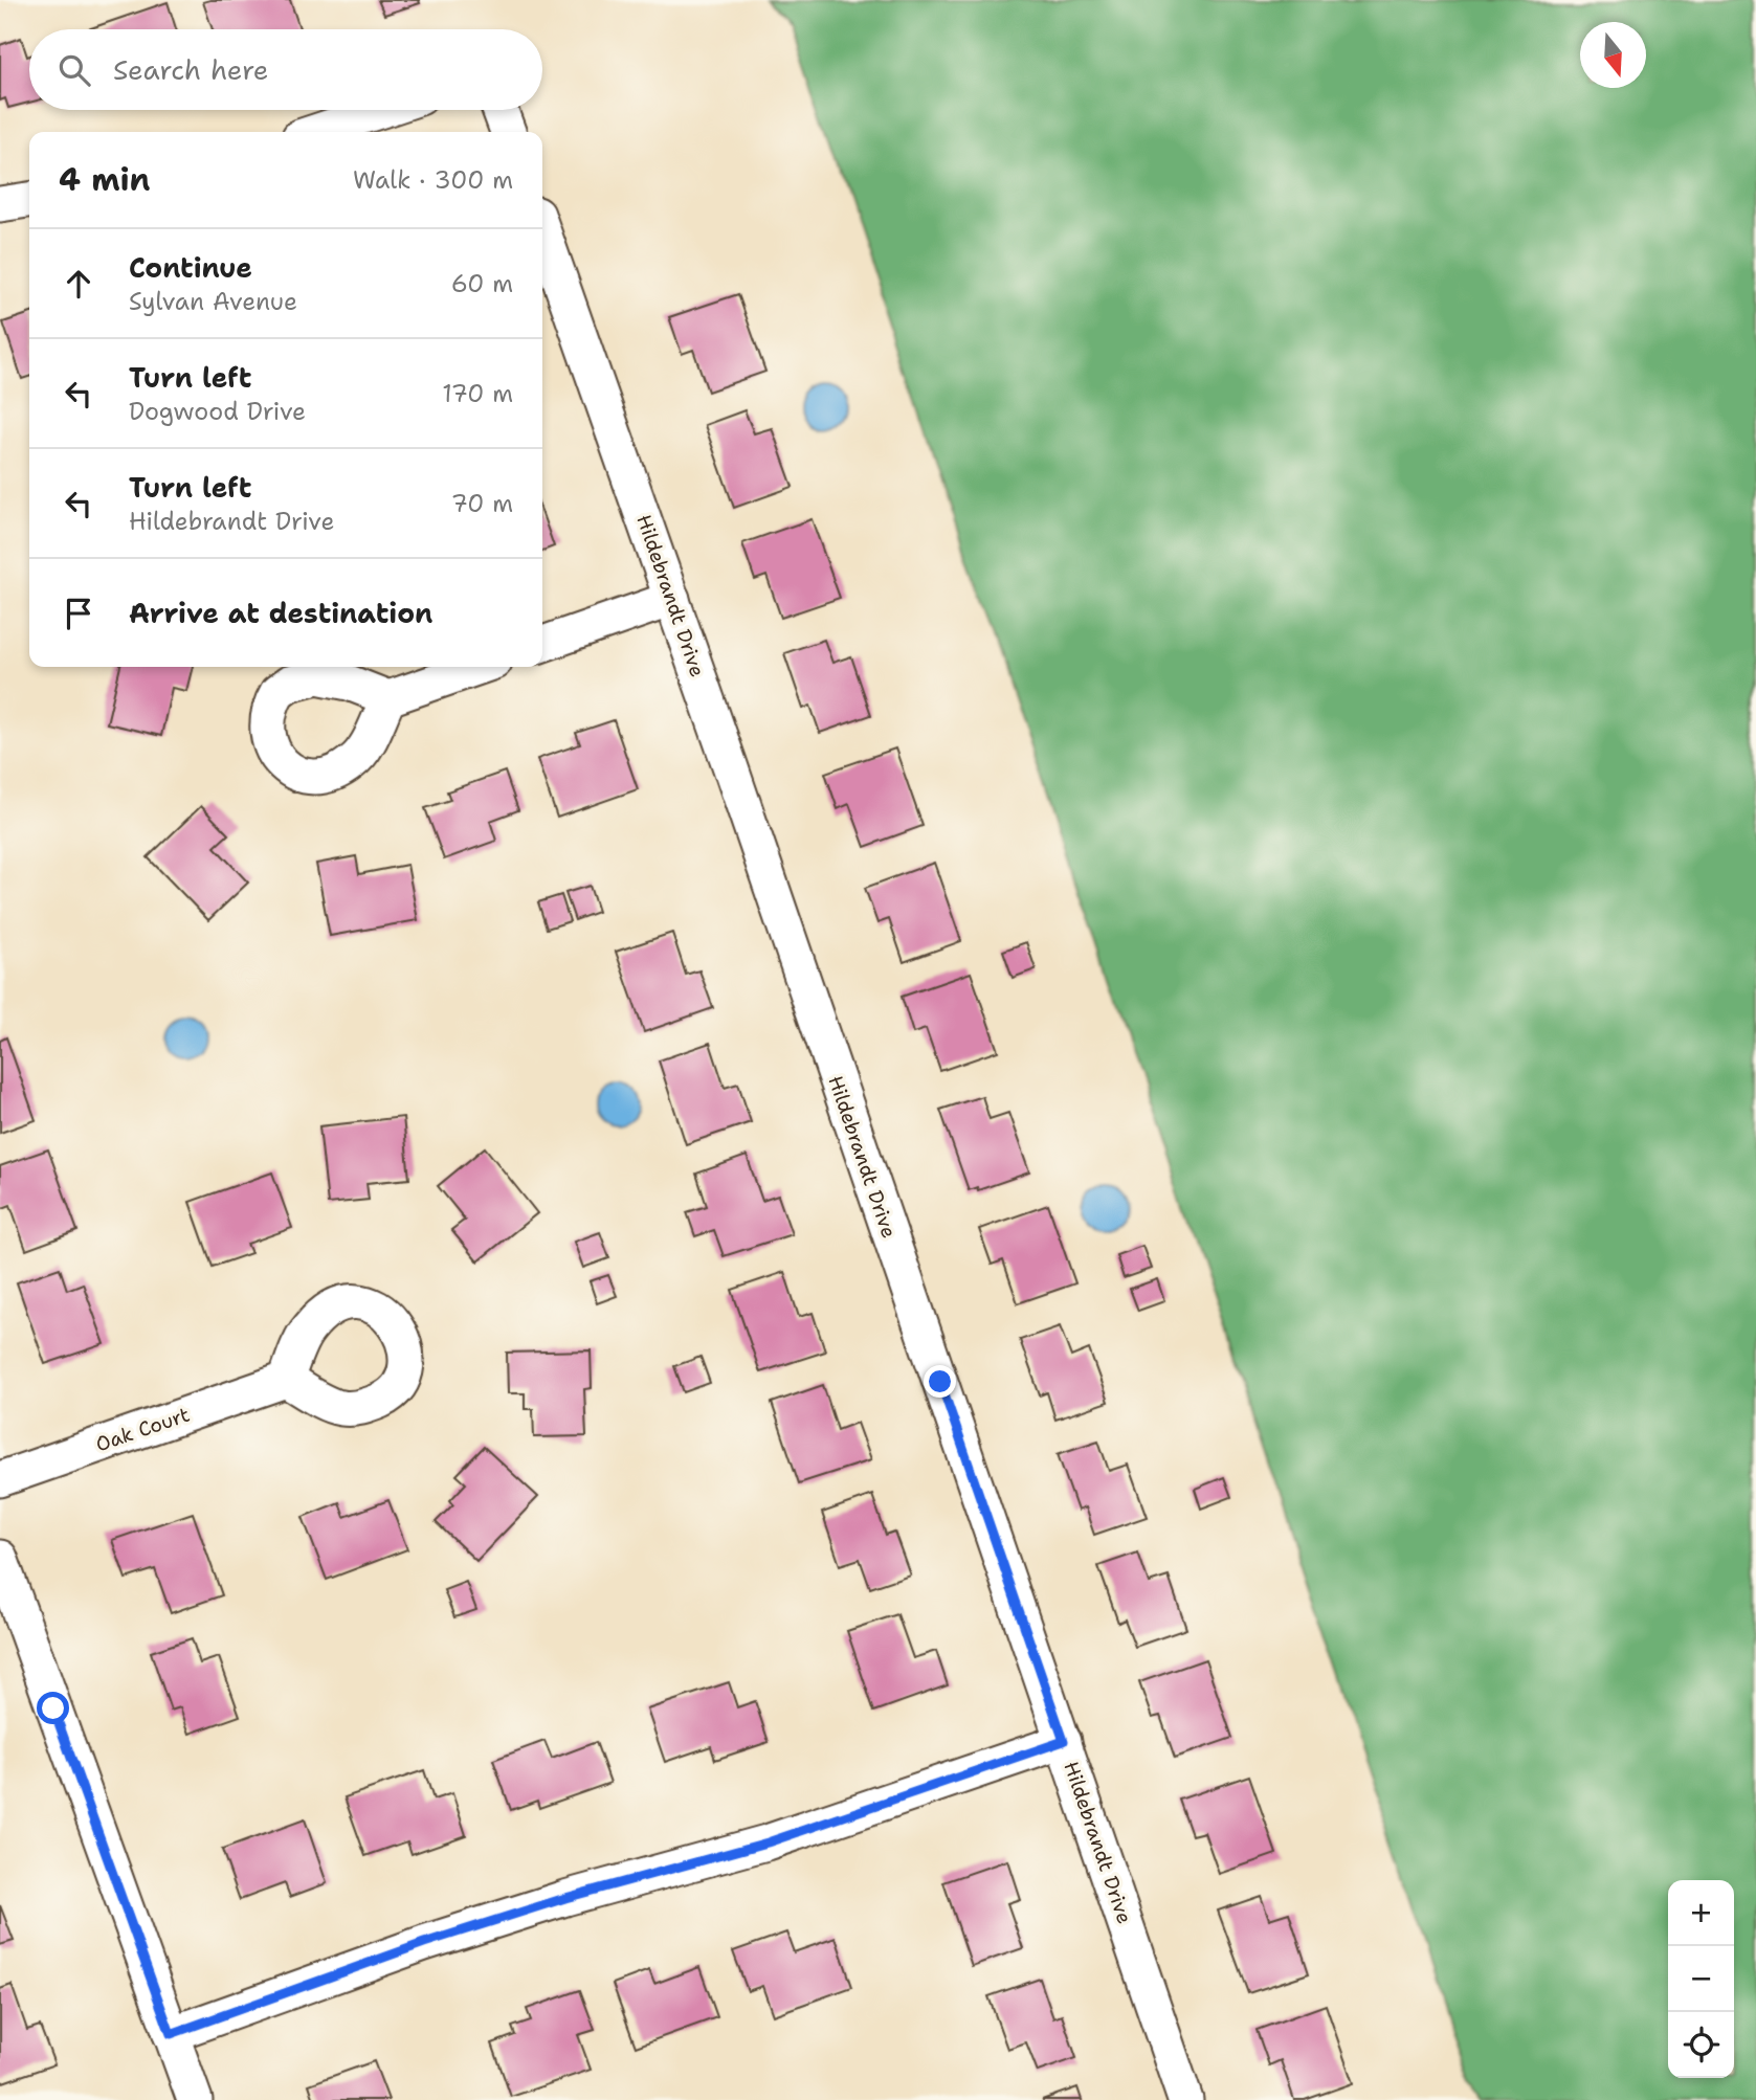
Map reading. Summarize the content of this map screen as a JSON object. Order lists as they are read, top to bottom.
{
  "streets": {
    "street": ["Hildebrandt Drive", "Oak Court"]
  },
  "north": "bottom",
  "page": {
    "search": "Search here",
    "heading": ["4 min", "Walk · 300 m"],
    "list": [
      ["Continue", "Sylvan Avenue", "60 m"],
      ["Turn left", "Dogwood Drive", "170 m"],
      ["Turn left", "Hildebrandt Drive", "70 m"],
      "Arrive at destination"
    ],
    "map_buttons": ["+", "−"]
  }
}
